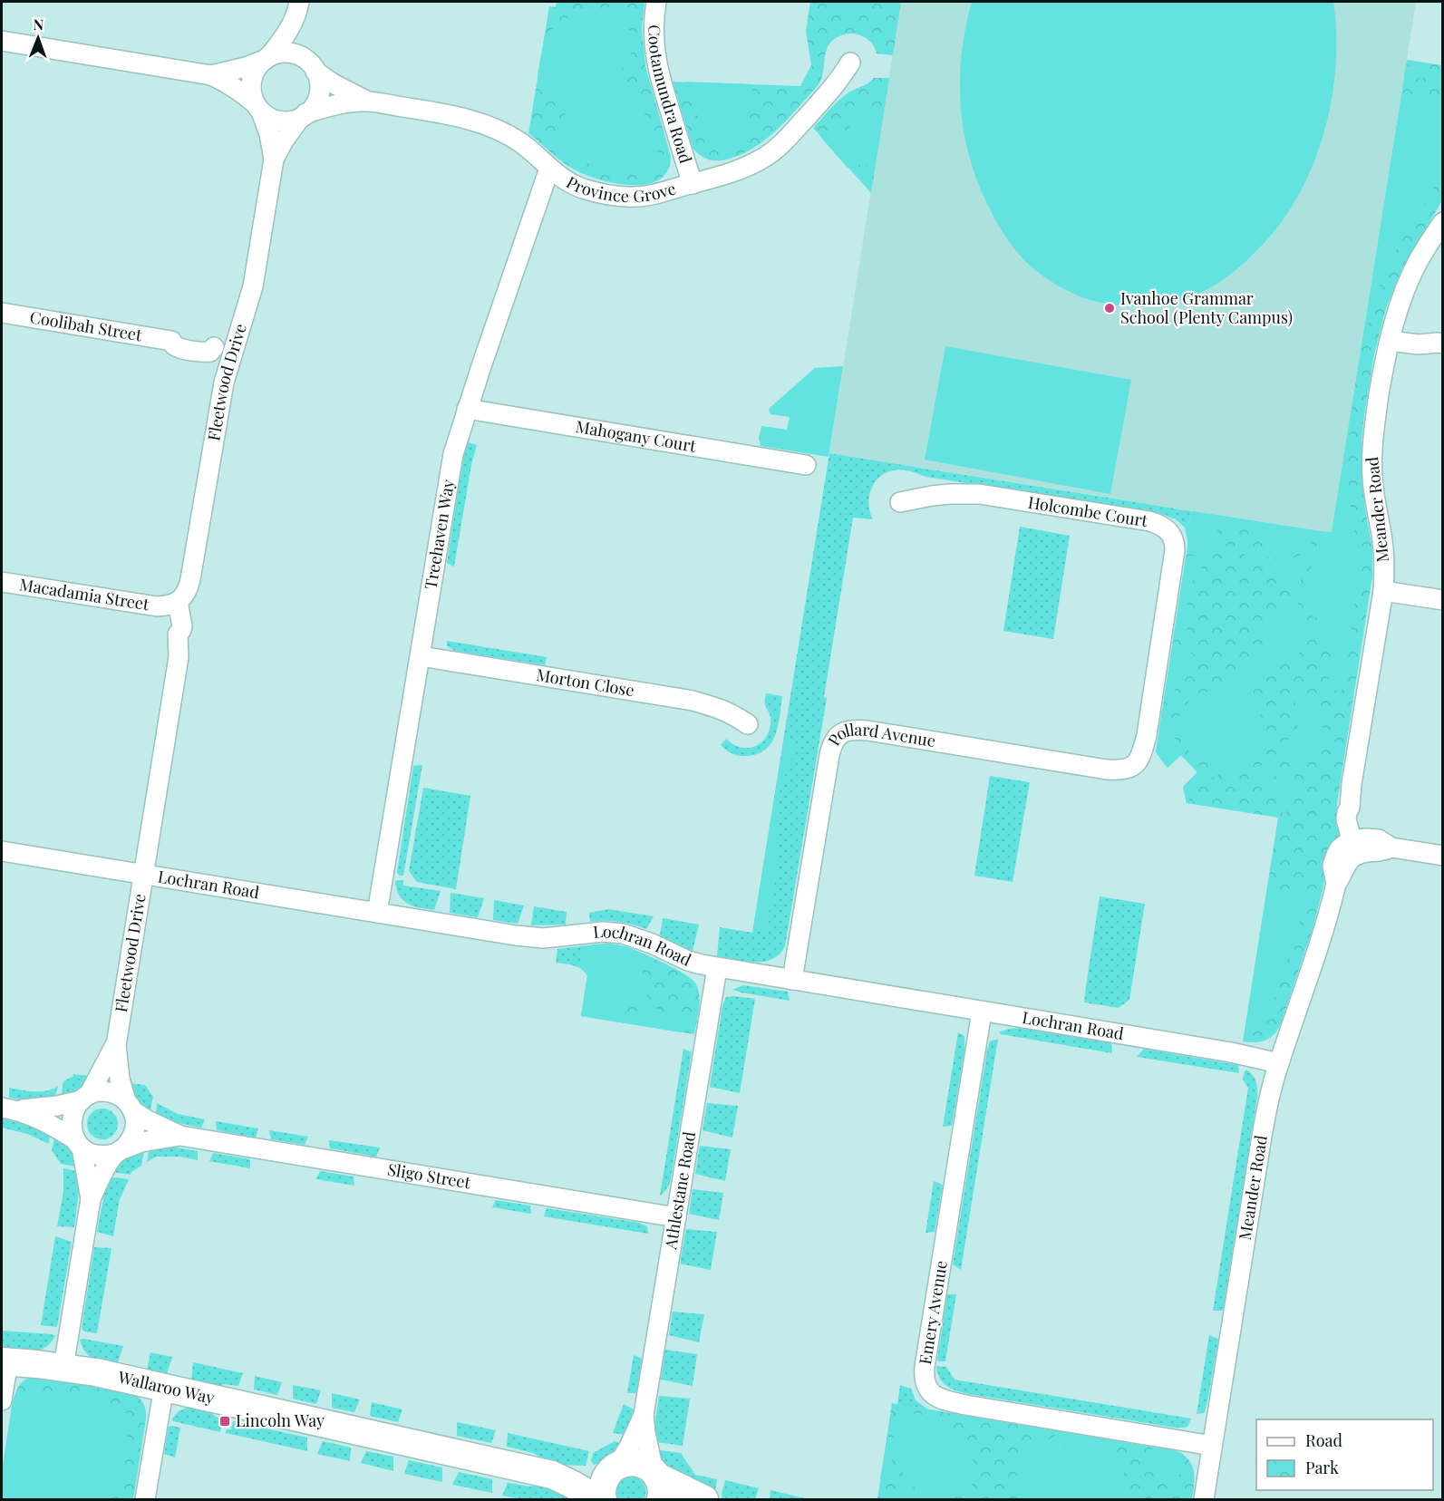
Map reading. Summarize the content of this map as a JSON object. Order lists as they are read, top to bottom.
{
  "streets": {
    "street": [
      "Cootamundra Road",
      "Province Grove",
      "Coolibah Street",
      "Fleetwood Drive",
      "Mahogany Court",
      "Meander Road",
      "Holcombe Court",
      "Treehaven Way",
      "Macadamia Street",
      "Morton Close",
      "Pollard Avenue",
      "Lochran Road",
      "Sligo Street",
      "Athlestane Road",
      "Emery Avenue",
      "Wallaroo Way"
    ]
  },
  "crossings": [
    ["Cootamundra Road", "Province Grove"],
    ["Province Grove", "Fleetwood Drive"],
    ["Province Grove", "Treehaven Way"],
    ["Coolibah Street", "Fleetwood Drive"],
    ["Fleetwood Drive", "Macadamia Street"],
    ["Fleetwood Drive", "Lochran Road"],
    ["Fleetwood Drive", "Sligo Street"],
    ["Mahogany Court", "Treehaven Way"],
    ["Meander Road", "Lochran Road"],
    ["Meander Road", "Emery Avenue"],
    ["Holcombe Court", "Pollard Avenue"],
    ["Treehaven Way", "Morton Close"],
    ["Treehaven Way", "Lochran Road"],
    ["Pollard Avenue", "Lochran Road"],
    ["Lochran Road", "Athlestane Road"],
    ["Lochran Road", "Emery Avenue"],
    ["Sligo Street", "Athlestane Road"],
    ["Athlestane Road", "Wallaroo Way"]
  ],
  "places": {
    "other": ["Ivanhoe Grammar School (Plenty Campus)"],
    "transit": ["Lincoln Way"]
  },
  "legend": ["Road", "Park"],
  "north": "top"
}
